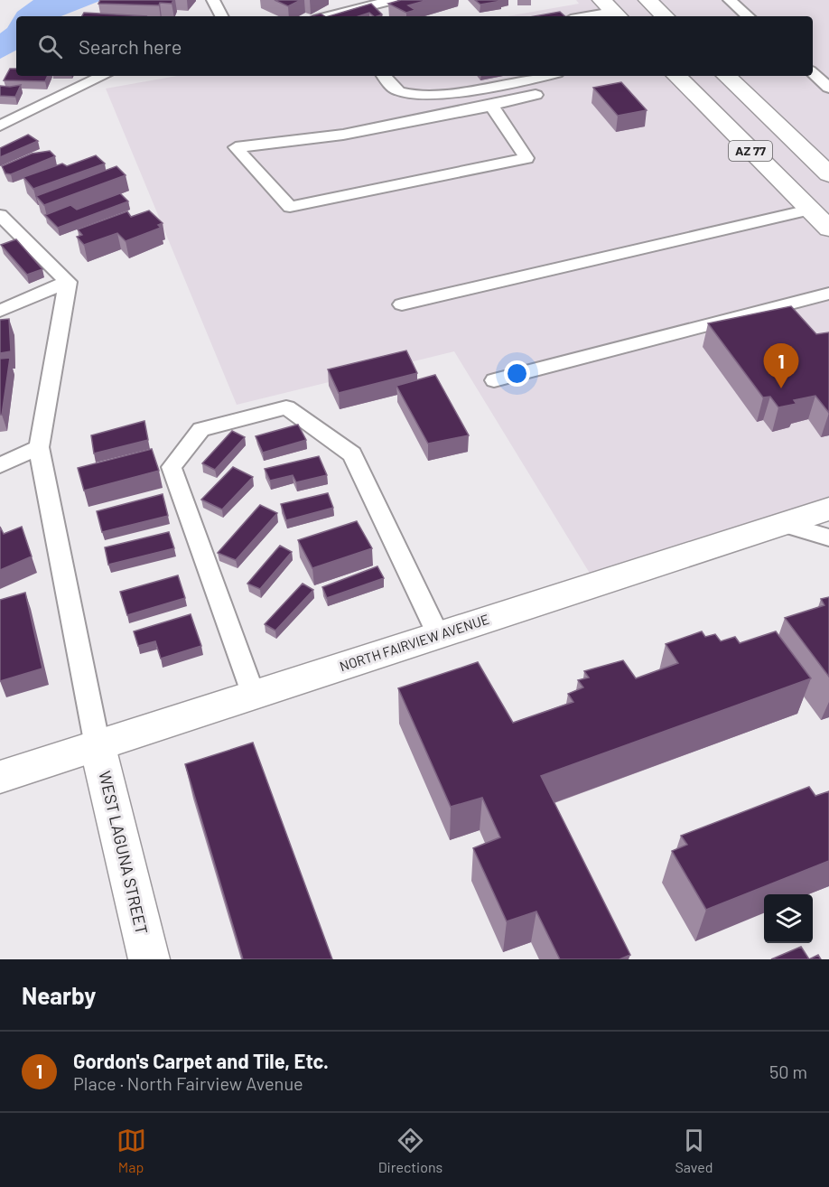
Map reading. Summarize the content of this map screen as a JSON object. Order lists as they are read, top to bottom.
{
  "streets": {
    "main road": ["AZ 77", "NORTH FAIRVIEW AVENUE", "WEST LAGUNA STREET"]
  },
  "crossings": [
    ["NORTH FAIRVIEW AVENUE", "WEST LAGUNA STREET"]
  ],
  "page": {
    "search": "Search here",
    "pins": "1",
    "heading": "Nearby",
    "list": [
      {
        "mark": "1",
        "name": "Gordon's Carpet and Tile, Etc.",
        "note": "Place · North Fairview Avenue",
        "value": "50 m"
      }
    ],
    "nav": ["Map", "Directions", "Saved"]
  }
}
